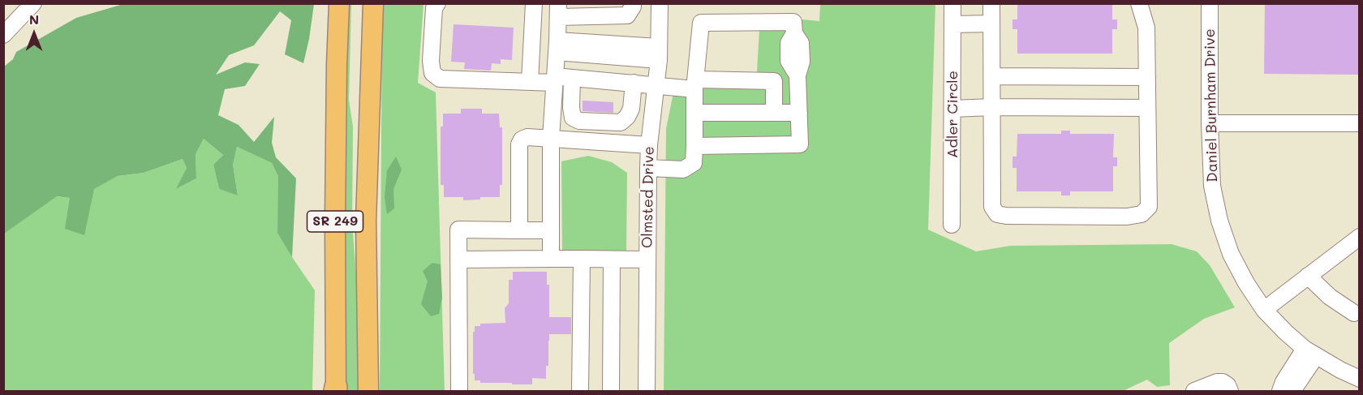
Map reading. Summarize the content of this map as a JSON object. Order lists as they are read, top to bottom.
{
  "streets": {
    "main road": ["SR 249"],
    "street": ["Daniel Burnham Drive", "Adler Circle", "Olmsted Drive"]
  },
  "north": "top"
}
